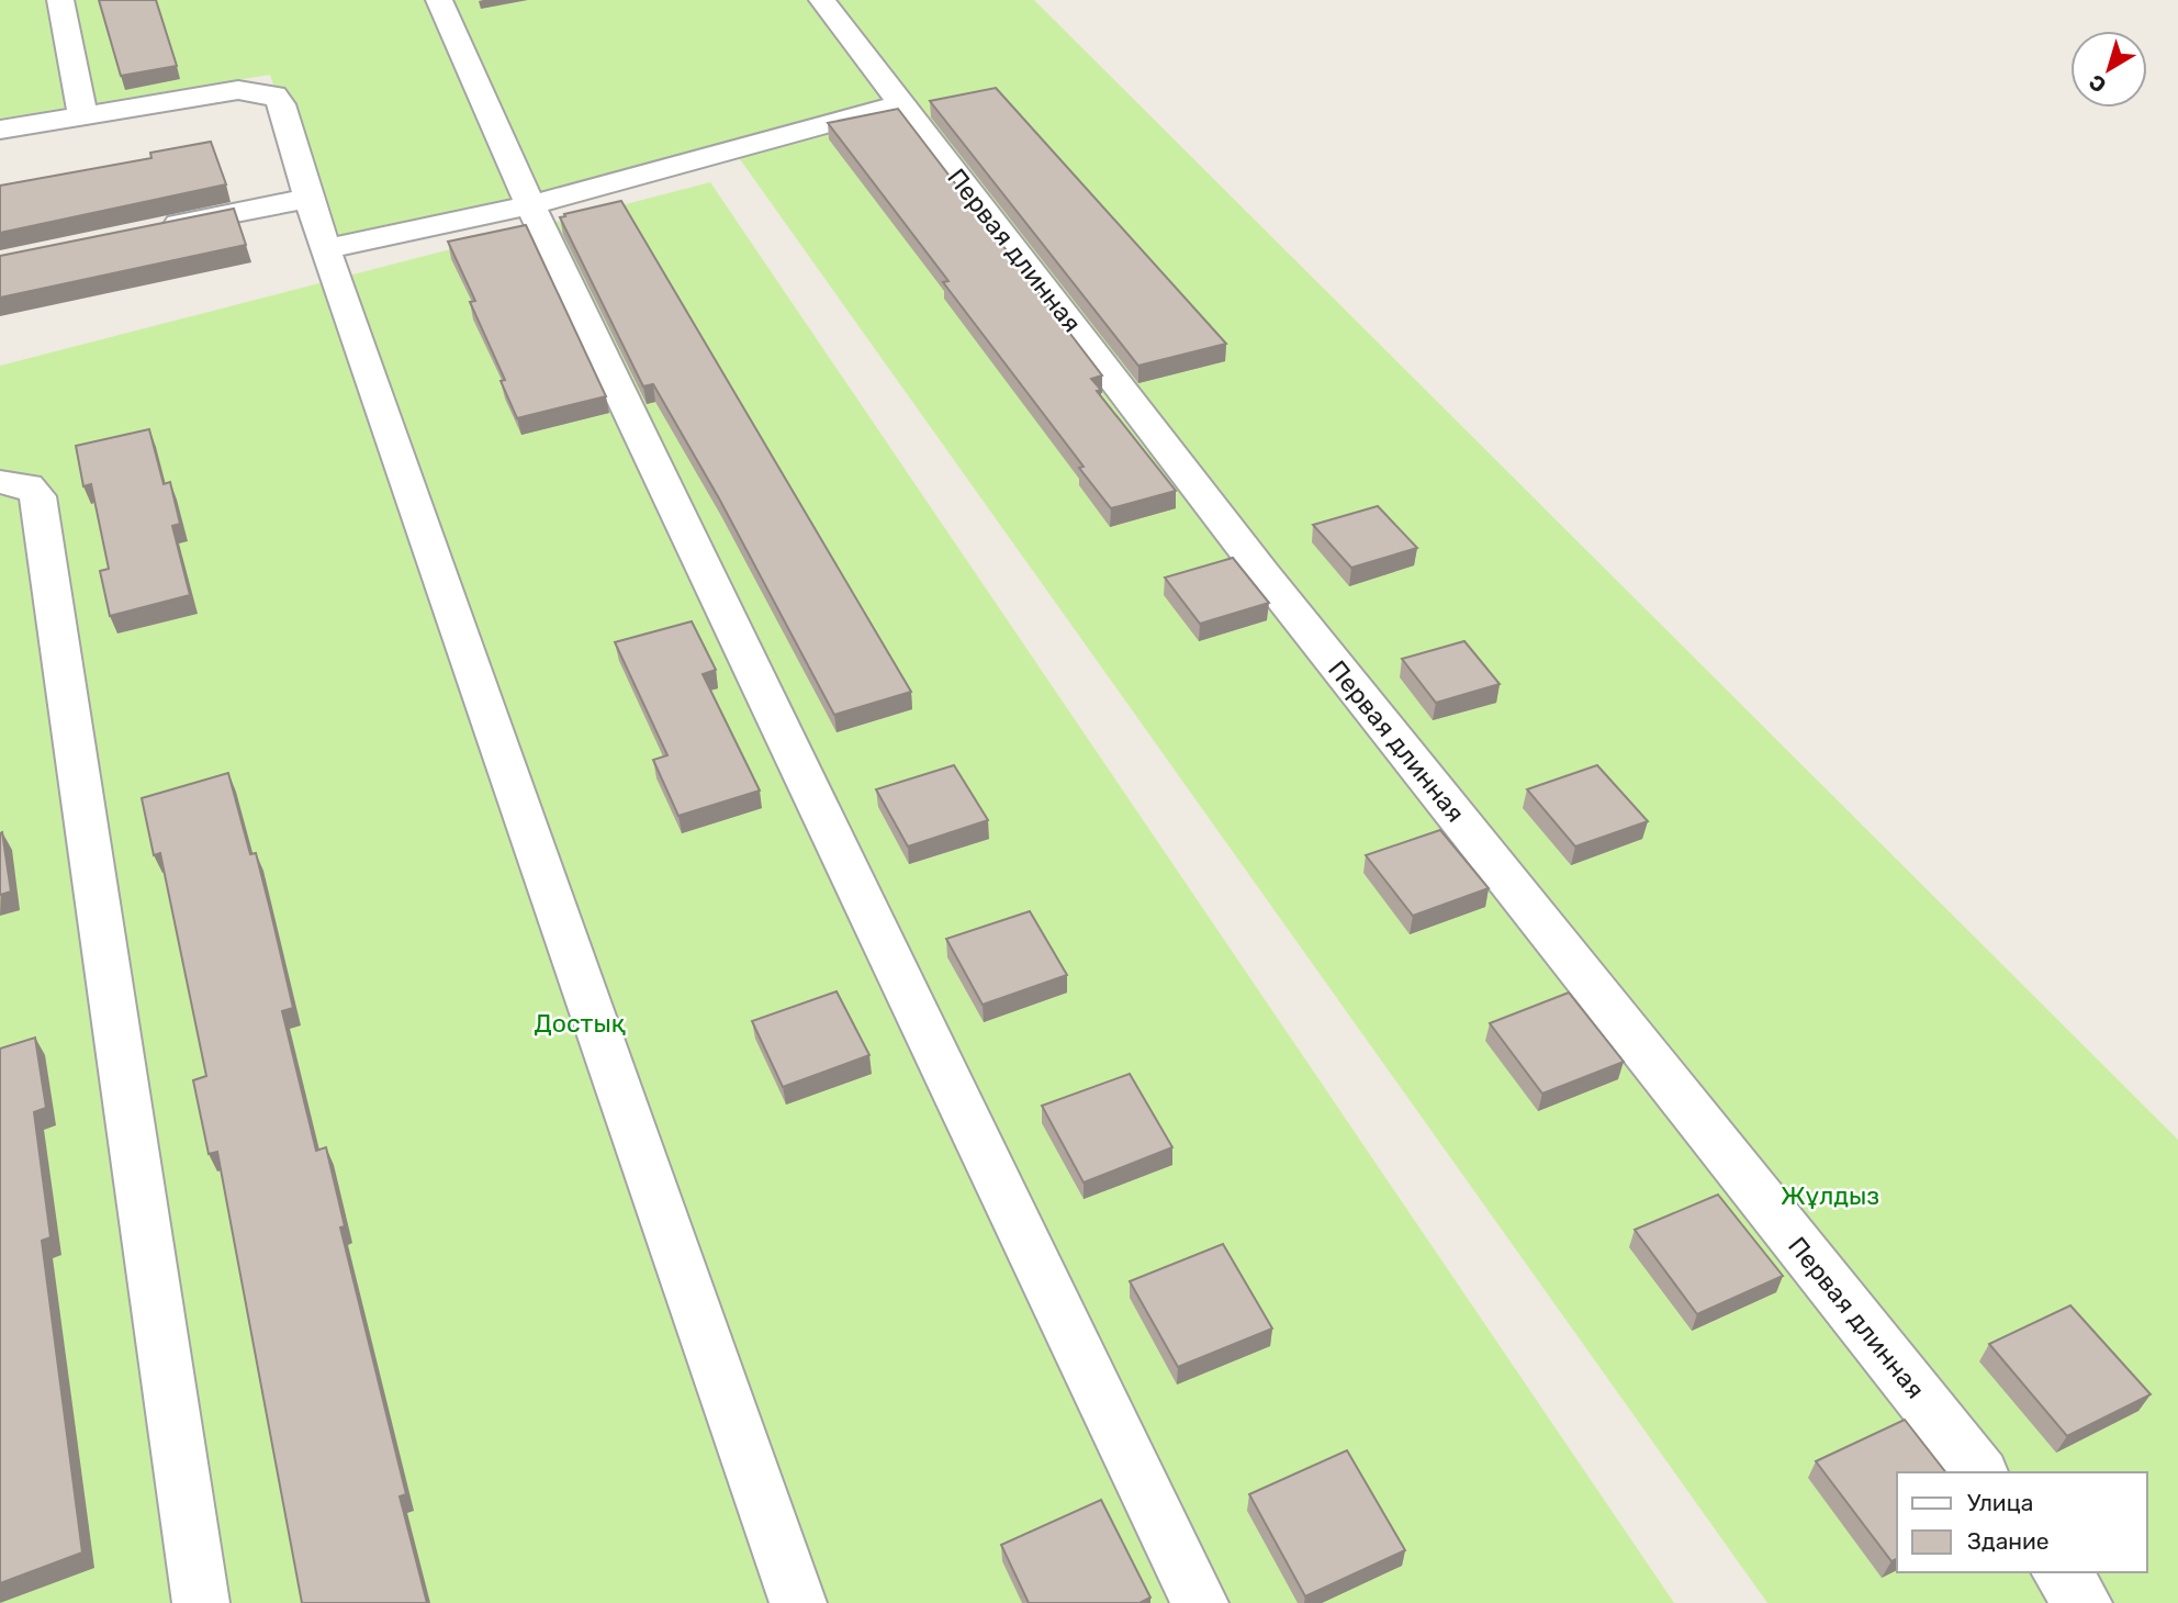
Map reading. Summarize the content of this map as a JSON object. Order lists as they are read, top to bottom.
{
  "streets": {
    "street": ["Первая длинная"]
  },
  "parks": ["Достық", "Жұлдыз"],
  "legend": ["Улица", "Здание"],
  "north": "bottom left"
}
